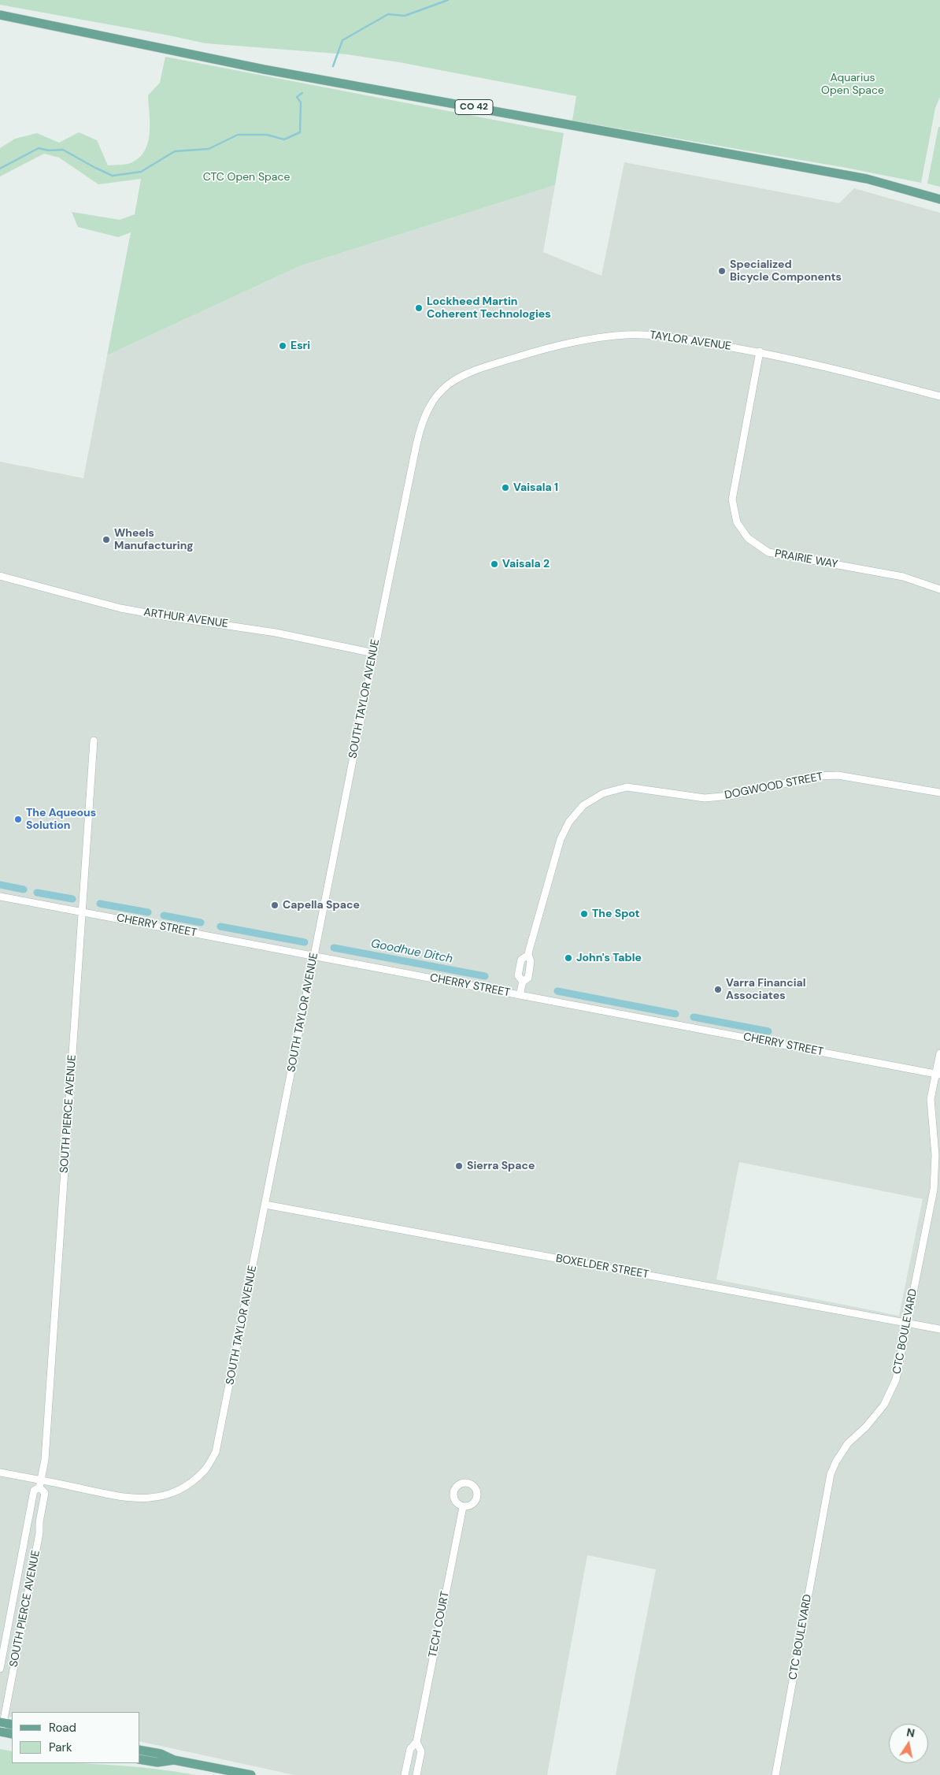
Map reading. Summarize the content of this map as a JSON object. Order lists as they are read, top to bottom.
{
  "streets": {
    "main road": ["CO 42"],
    "street": [
      "TAYLOR AVENUE",
      "PRAIRIE WAY",
      "ARTHUR AVENUE",
      "SOUTH TAYLOR AVENUE",
      "DOGWOOD STREET",
      "CHERRY STREET",
      "SOUTH PIERCE AVENUE",
      "BOXELDER STREET",
      "CTC BOULEVARD",
      "TECH COURT"
    ]
  },
  "crossings": [
    ["TAYLOR AVENUE", "PRAIRIE WAY"],
    ["TAYLOR AVENUE", "SOUTH TAYLOR AVENUE"],
    ["ARTHUR AVENUE", "SOUTH TAYLOR AVENUE"],
    ["SOUTH TAYLOR AVENUE", "CHERRY STREET"],
    ["SOUTH TAYLOR AVENUE", "SOUTH PIERCE AVENUE"],
    ["SOUTH TAYLOR AVENUE", "BOXELDER STREET"],
    ["DOGWOOD STREET", "CHERRY STREET"],
    ["CHERRY STREET", "SOUTH PIERCE AVENUE"],
    ["CHERRY STREET", "CTC BOULEVARD"],
    ["BOXELDER STREET", "CTC BOULEVARD"]
  ],
  "water": ["Goodhue Ditch"],
  "parks": ["Aquarius Open Space", "CTC Open Space"],
  "places": [
    "Specialized Bicycle Components",
    "Lockheed Martin Coherent Technologies",
    "Esri",
    "Vaisala 1",
    "Wheels Manufacturing",
    "Vaisala 2",
    "The Aqueous Solution",
    "Capella Space",
    "The Spot",
    "John's Table",
    "Varra Financial Associates",
    "Sierra Space"
  ],
  "legend": ["Road", "Park"],
  "north": "top"
}
